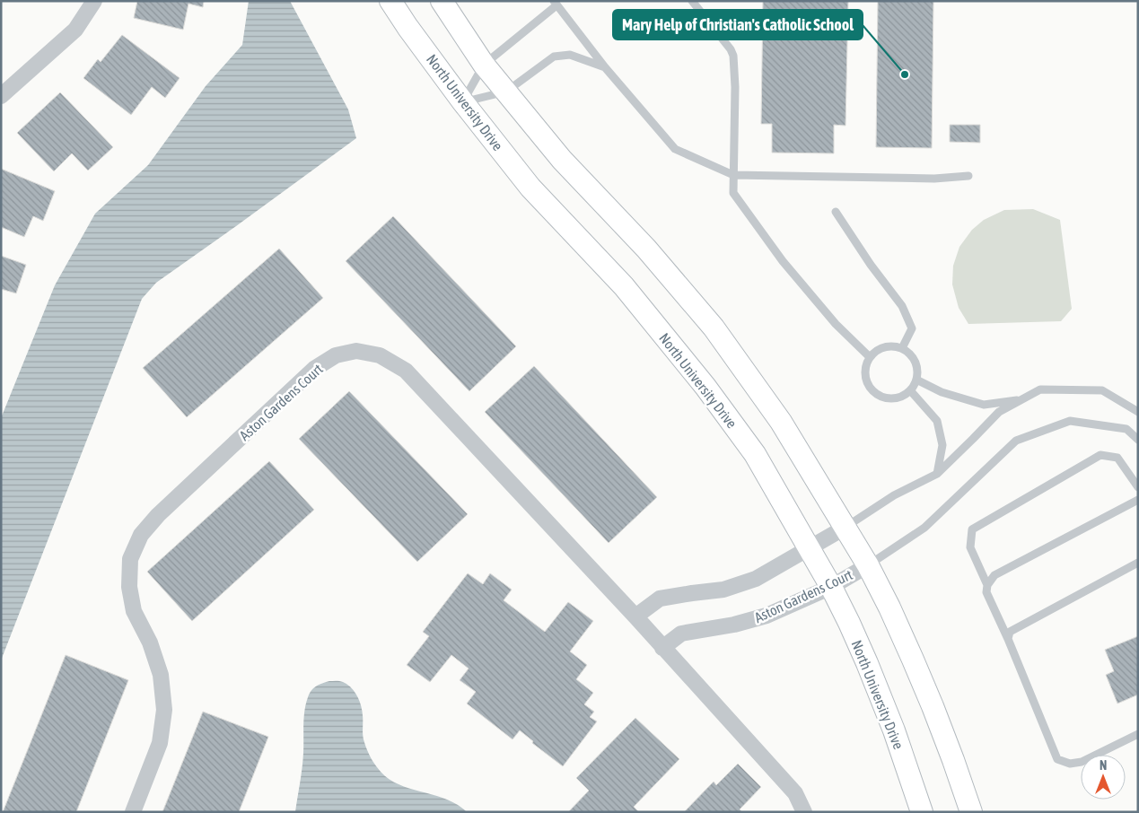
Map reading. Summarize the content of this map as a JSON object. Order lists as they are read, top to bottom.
{
  "streets": {
    "main road": ["North University Drive"],
    "street": ["Aston Gardens Court"]
  },
  "crossings": [
    ["North University Drive", "Aston Gardens Court"]
  ],
  "places": ["Mary Help of Christian's Catholic School"],
  "north": "top"
}
